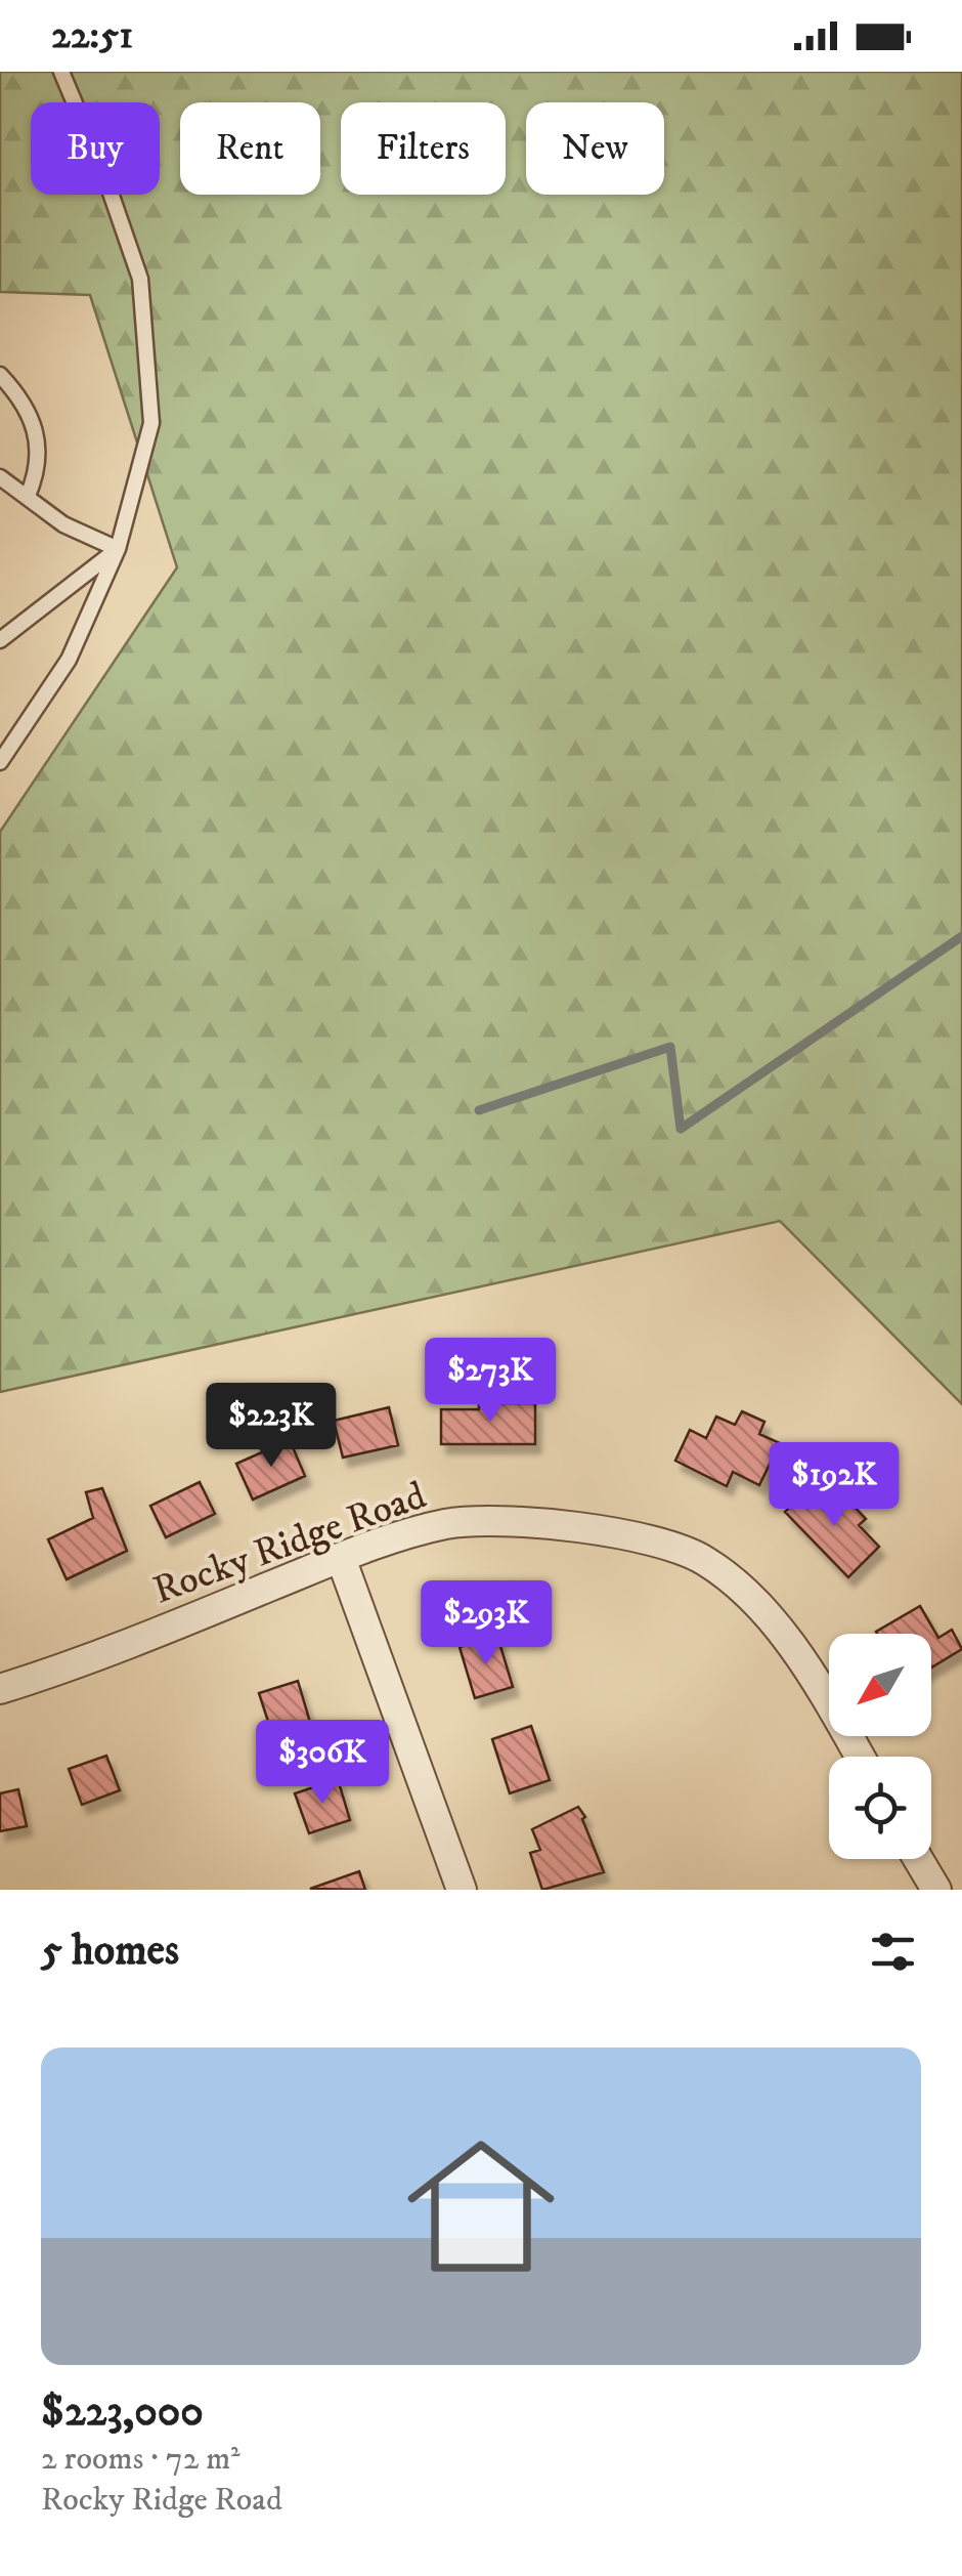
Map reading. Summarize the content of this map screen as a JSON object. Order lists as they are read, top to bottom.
{
  "streets": {
    "street": ["Rocky Ridge Road"]
  },
  "north": "bottom left",
  "page": {
    "status": "22:51",
    "chip": [
      "Buy",
      "Rent",
      "Filters",
      "New"
    ],
    "price": [
      "$273K",
      "$223K",
      "$192K",
      "$293K",
      "$306K"
    ],
    "heading": "5 homes",
    "list": [
      {
        "name": "$223,000",
        "note": "2 rooms · 72 m² · Rocky Ridge Road"
      }
    ]
  }
}
